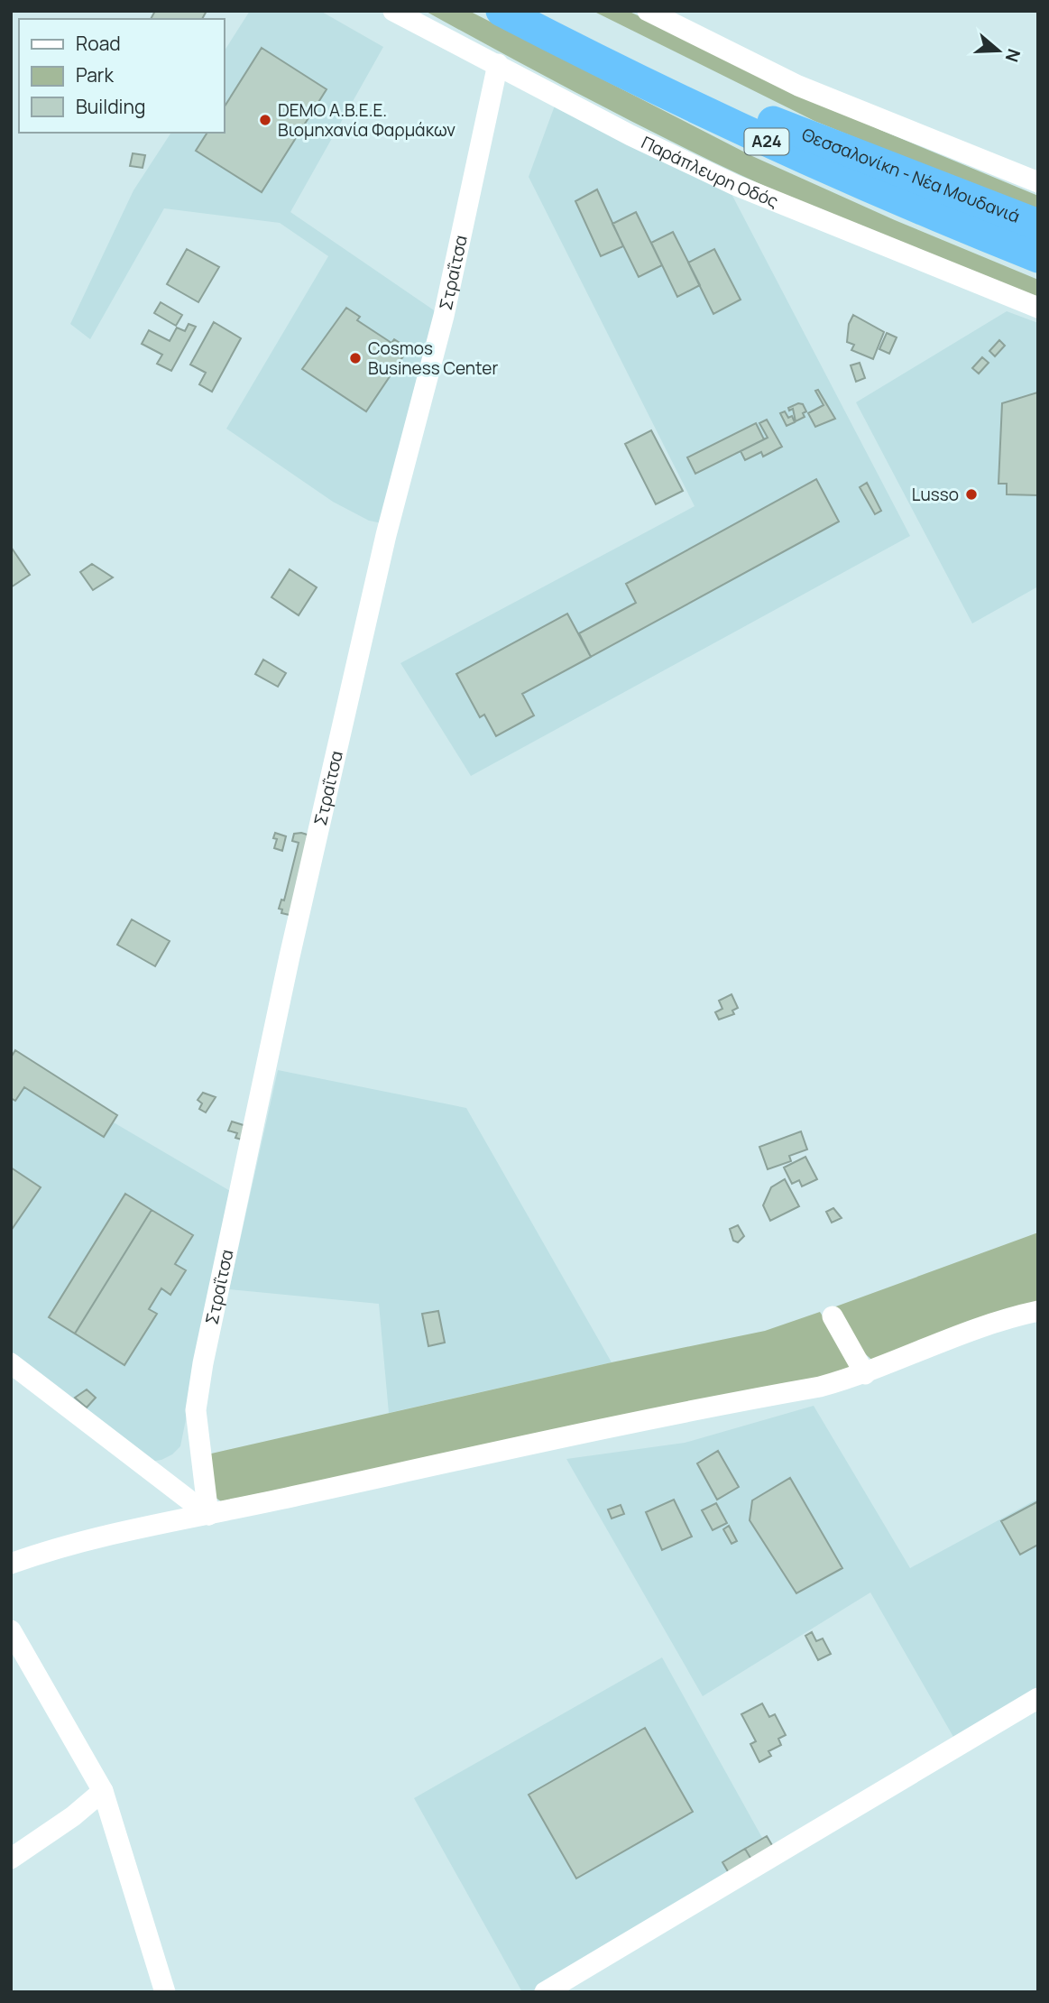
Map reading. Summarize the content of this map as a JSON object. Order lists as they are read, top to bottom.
{
  "streets": {
    "highway": ["Α24", "Θεσσαλονίκη - Νέα Μουδανιά"],
    "street": ["Παράπλευρη Οδός", "Στραΐτσα"]
  },
  "crossings": [
    ["Παράπλευρη Οδός", "Στραΐτσα"]
  ],
  "places": ["DEMO A.B.E.E. Βιομηχανία Φαρμάκων", "Cosmos Business Center", "Lusso"],
  "legend": ["Road", "Park", "Building"],
  "north": "right"
}
